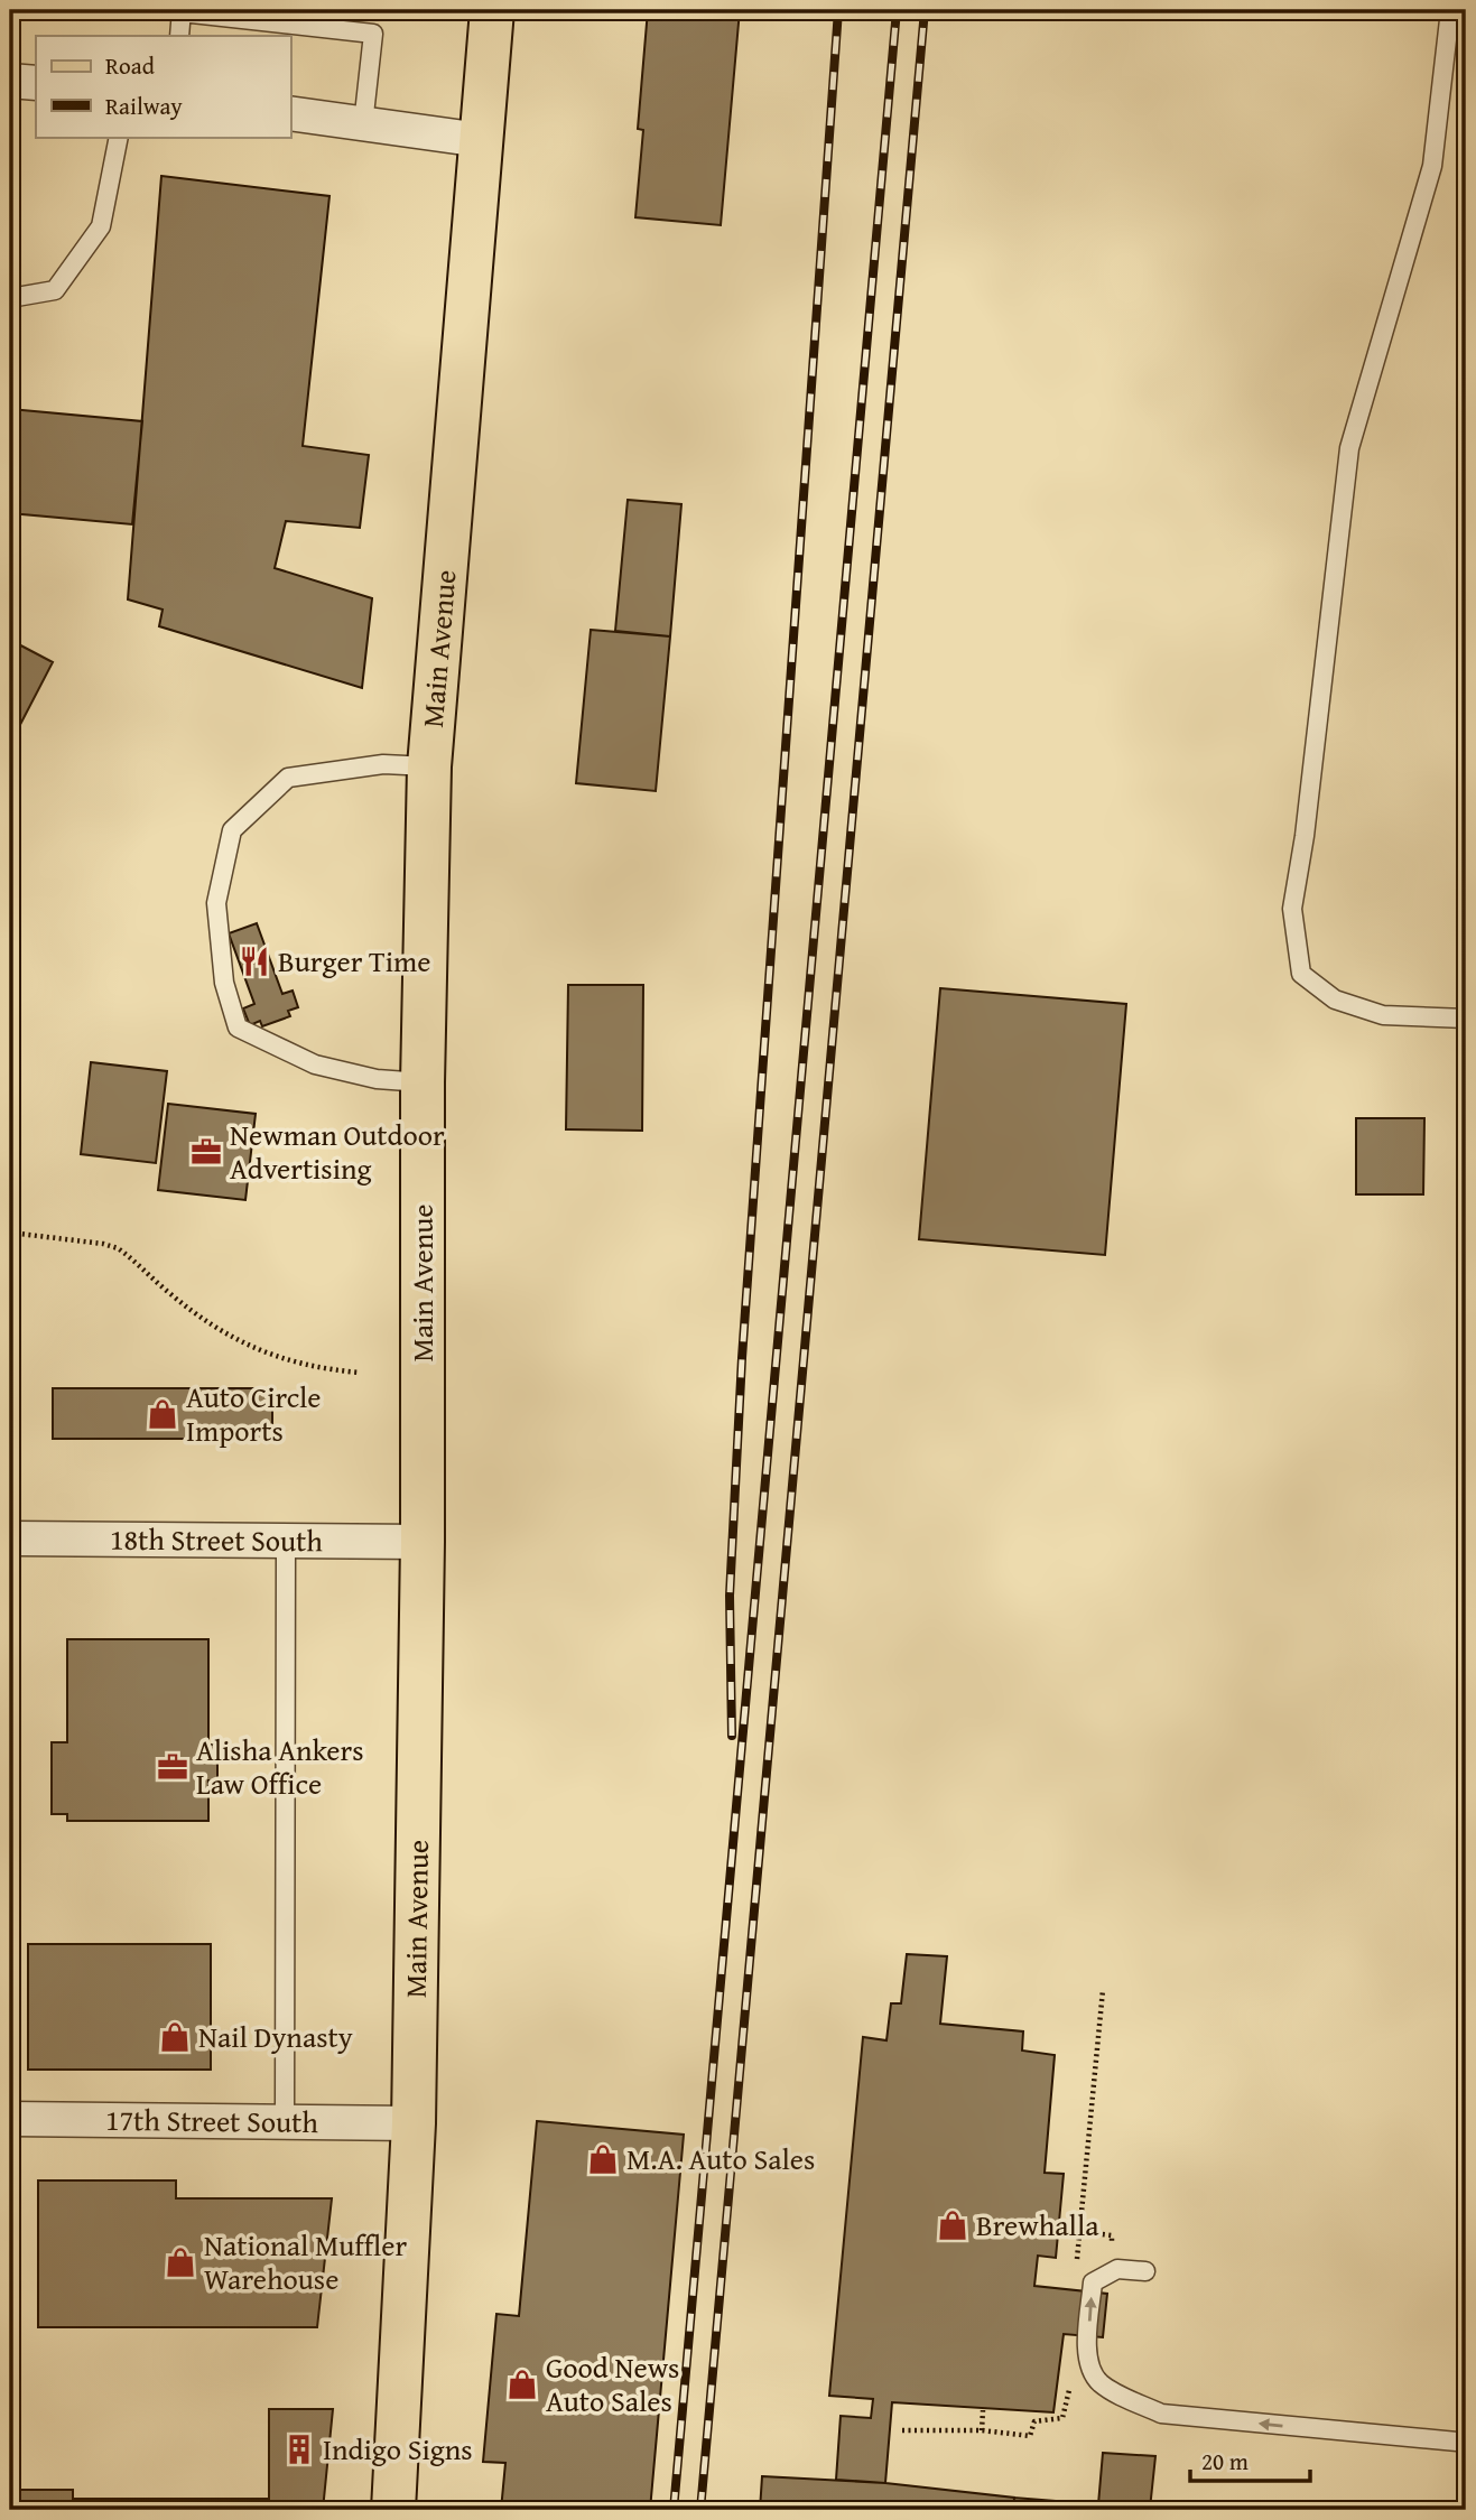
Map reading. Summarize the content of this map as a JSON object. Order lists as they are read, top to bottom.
{
  "streets": {
    "main road": ["Main Avenue"],
    "street": ["18th Street South", "17th Street South"]
  },
  "crossings": [
    ["Main Avenue", "18th Street South"],
    ["Main Avenue", "17th Street South"]
  ],
  "places": {
    "restaurant": ["Burger Time"],
    "office": ["Newman Outdoor Advertising", "Alisha Ankers Law Office"],
    "shop": [
      "Auto Circle Imports",
      "Nail Dynasty",
      "M.A. Auto Sales",
      "Brewhalla",
      "National Muffler Warehouse",
      "Good News Auto Sales"
    ],
    "building": ["Indigo Signs"]
  },
  "legend": ["Road", "Railway"],
  "scale_bar": "20 m"
}
